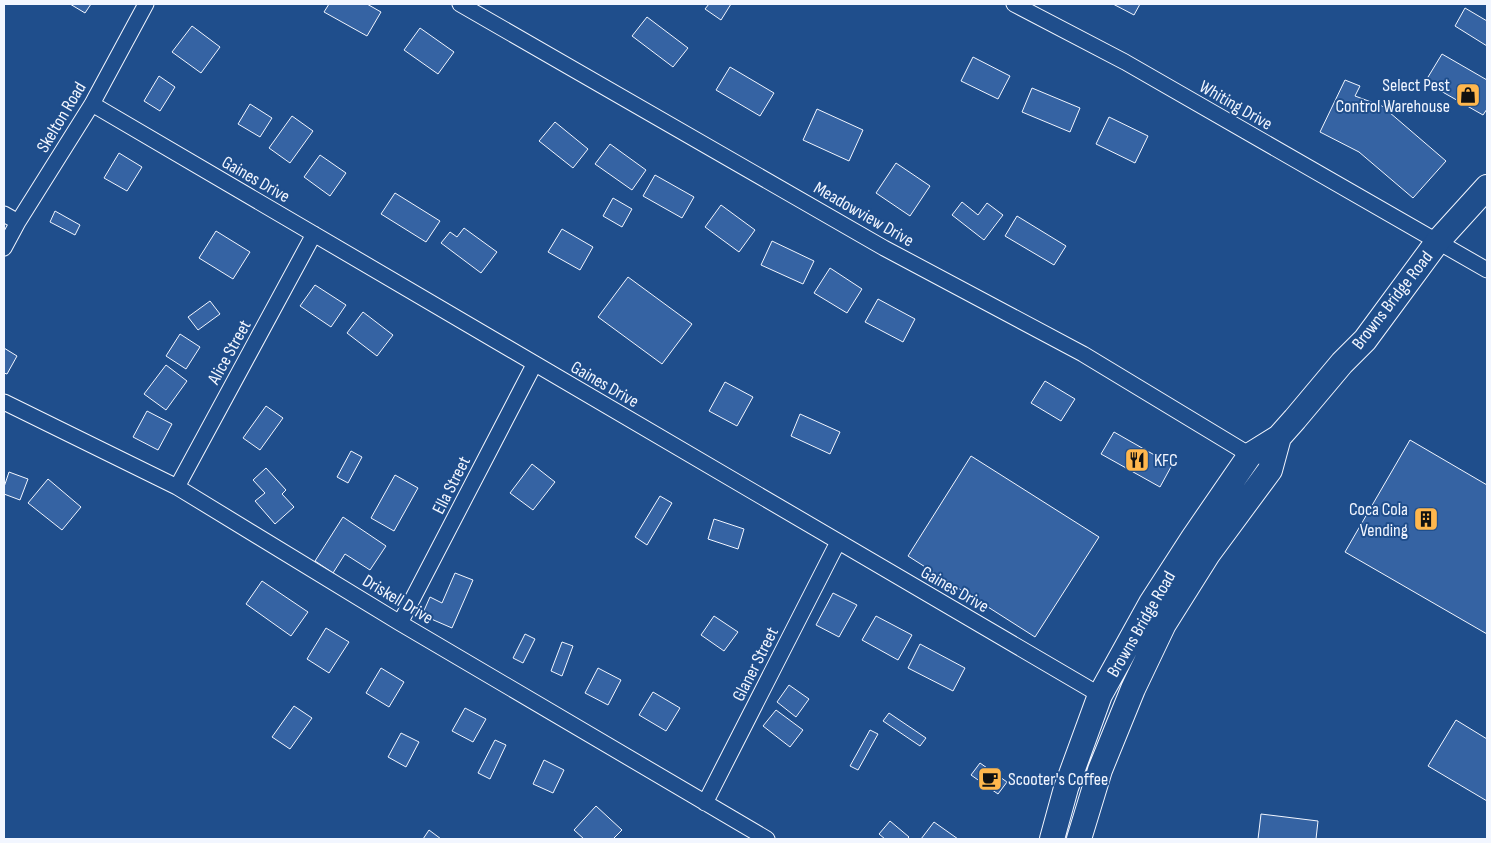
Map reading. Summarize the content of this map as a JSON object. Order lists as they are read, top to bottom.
{
  "streets": {
    "main road": ["Browns Bridge Road"],
    "street": [
      "Whiting Drive",
      "Skelton Road",
      "Gaines Drive",
      "Meadowview Drive",
      "Alice Street",
      "Ella Street",
      "Driskell Drive",
      "Glaner Street"
    ]
  },
  "crossings": [
    ["Whiting Drive", "Browns Bridge Road"],
    ["Skelton Road", "Gaines Drive"],
    ["Gaines Drive", "Browns Bridge Road"],
    ["Gaines Drive", "Alice Street"],
    ["Gaines Drive", "Ella Street"],
    ["Gaines Drive", "Glaner Street"],
    ["Meadowview Drive", "Browns Bridge Road"],
    ["Alice Street", "Driskell Drive"],
    ["Ella Street", "Driskell Drive"],
    ["Driskell Drive", "Glaner Street"]
  ],
  "places": {
    "shop": ["Select Pest Control Warehouse"],
    "restaurant": ["KFC"],
    "building": ["Coca Cola Vending"],
    "cafe": ["Scooter's Coffee"]
  }
}
